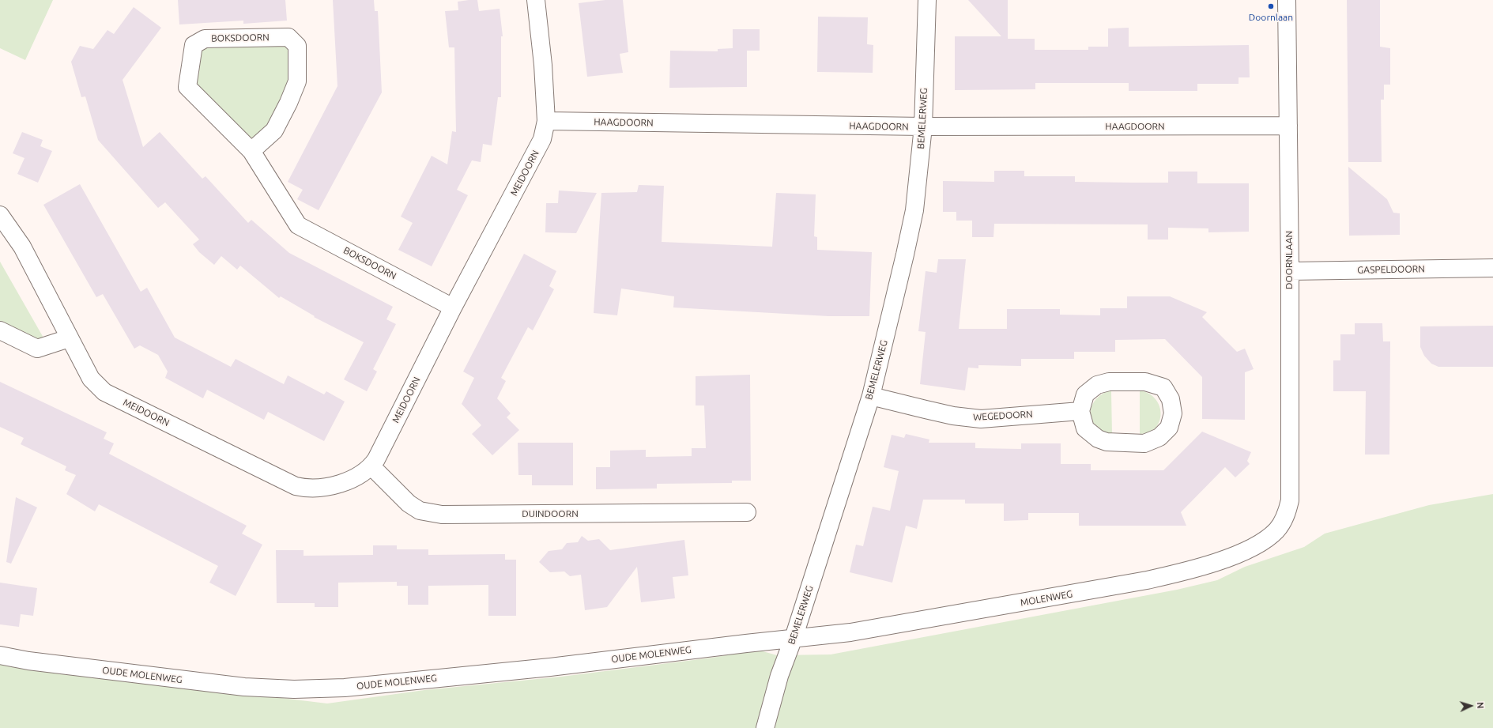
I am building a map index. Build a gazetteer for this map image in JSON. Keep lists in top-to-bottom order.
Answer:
{
  "streets": {
    "street": [
      "BOKSDOORN",
      "BEMELERWEG",
      "HAAGDOORN",
      "MEIDOORN",
      "DOORNLAAN",
      "GASPELDOORN",
      "WEGEDOORN",
      "DUINDOORN",
      "MOLENWEG",
      "OUDE MOLENWEG"
    ]
  },
  "crossings": [
    ["BOKSDOORN", "MEIDOORN"],
    ["BEMELERWEG", "HAAGDOORN"],
    ["BEMELERWEG", "WEGEDOORN"],
    ["BEMELERWEG", "MOLENWEG"],
    ["BEMELERWEG", "OUDE MOLENWEG"],
    ["HAAGDOORN", "MEIDOORN"],
    ["HAAGDOORN", "DOORNLAAN"],
    ["MEIDOORN", "DUINDOORN"],
    ["DOORNLAAN", "GASPELDOORN"],
    ["DOORNLAAN", "MOLENWEG"],
    ["MOLENWEG", "OUDE MOLENWEG"]
  ],
  "places": ["Doornlaan"],
  "north": "right"
}
